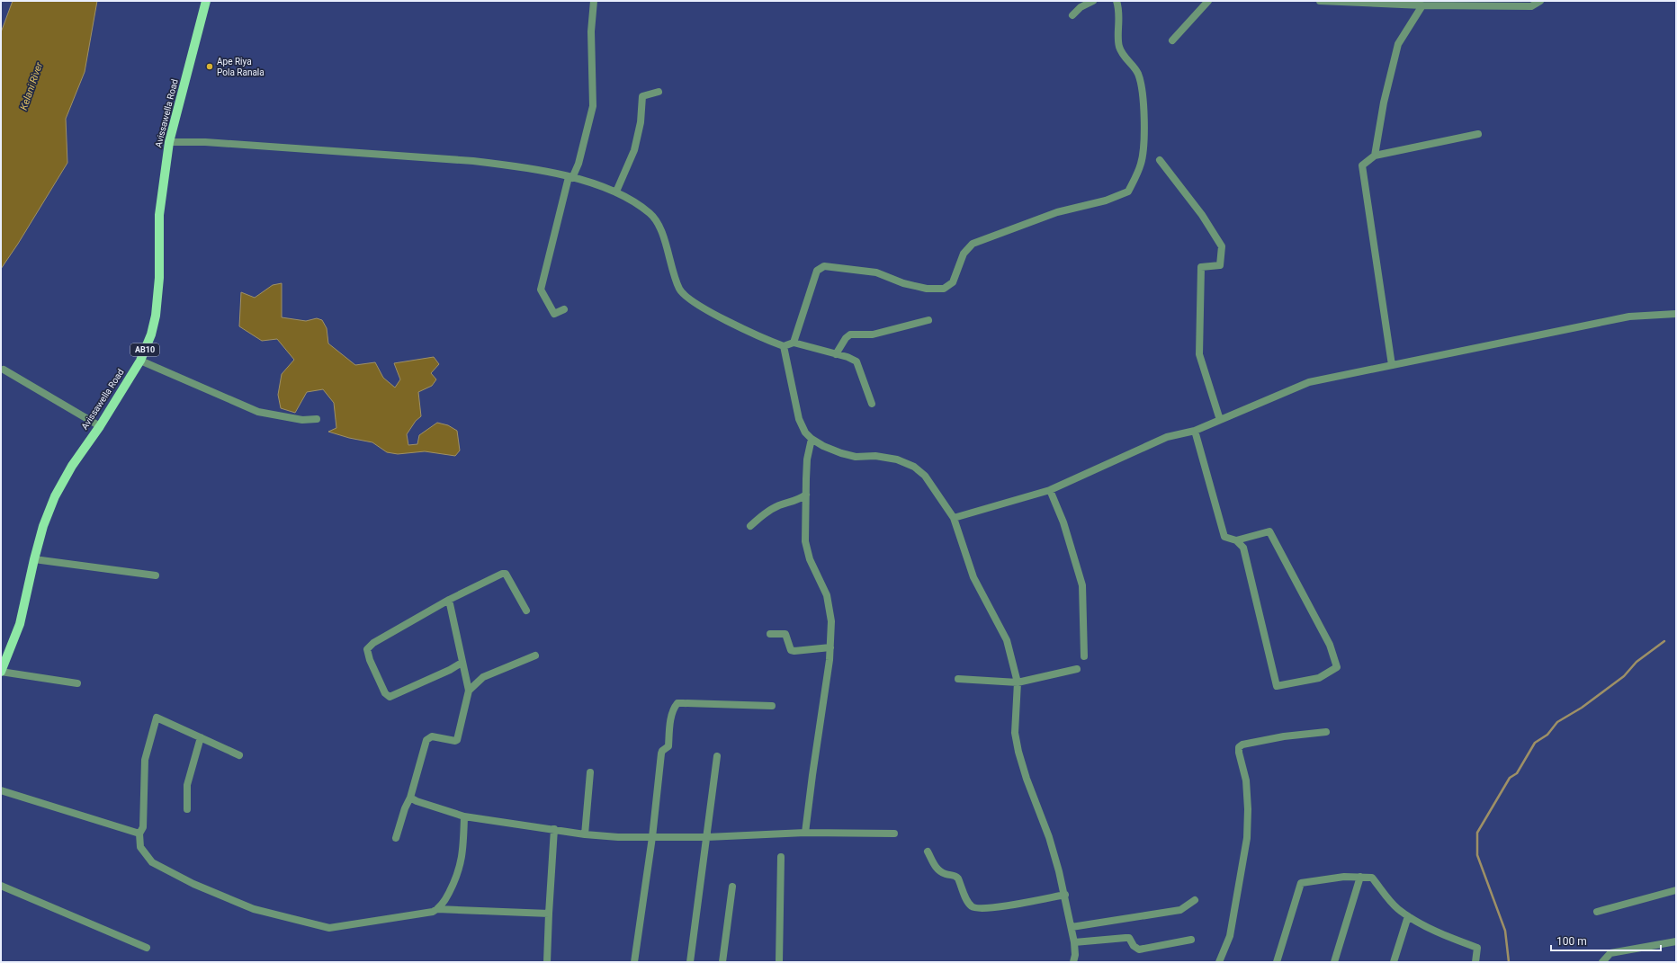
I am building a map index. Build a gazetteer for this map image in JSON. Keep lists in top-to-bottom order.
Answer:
{
  "streets": {
    "main road": ["Avissawella Road", "AB10"]
  },
  "water": ["Kelani River"],
  "places": ["Ape Riya Pola Ranala"],
  "scale_bar": "100 m"
}
